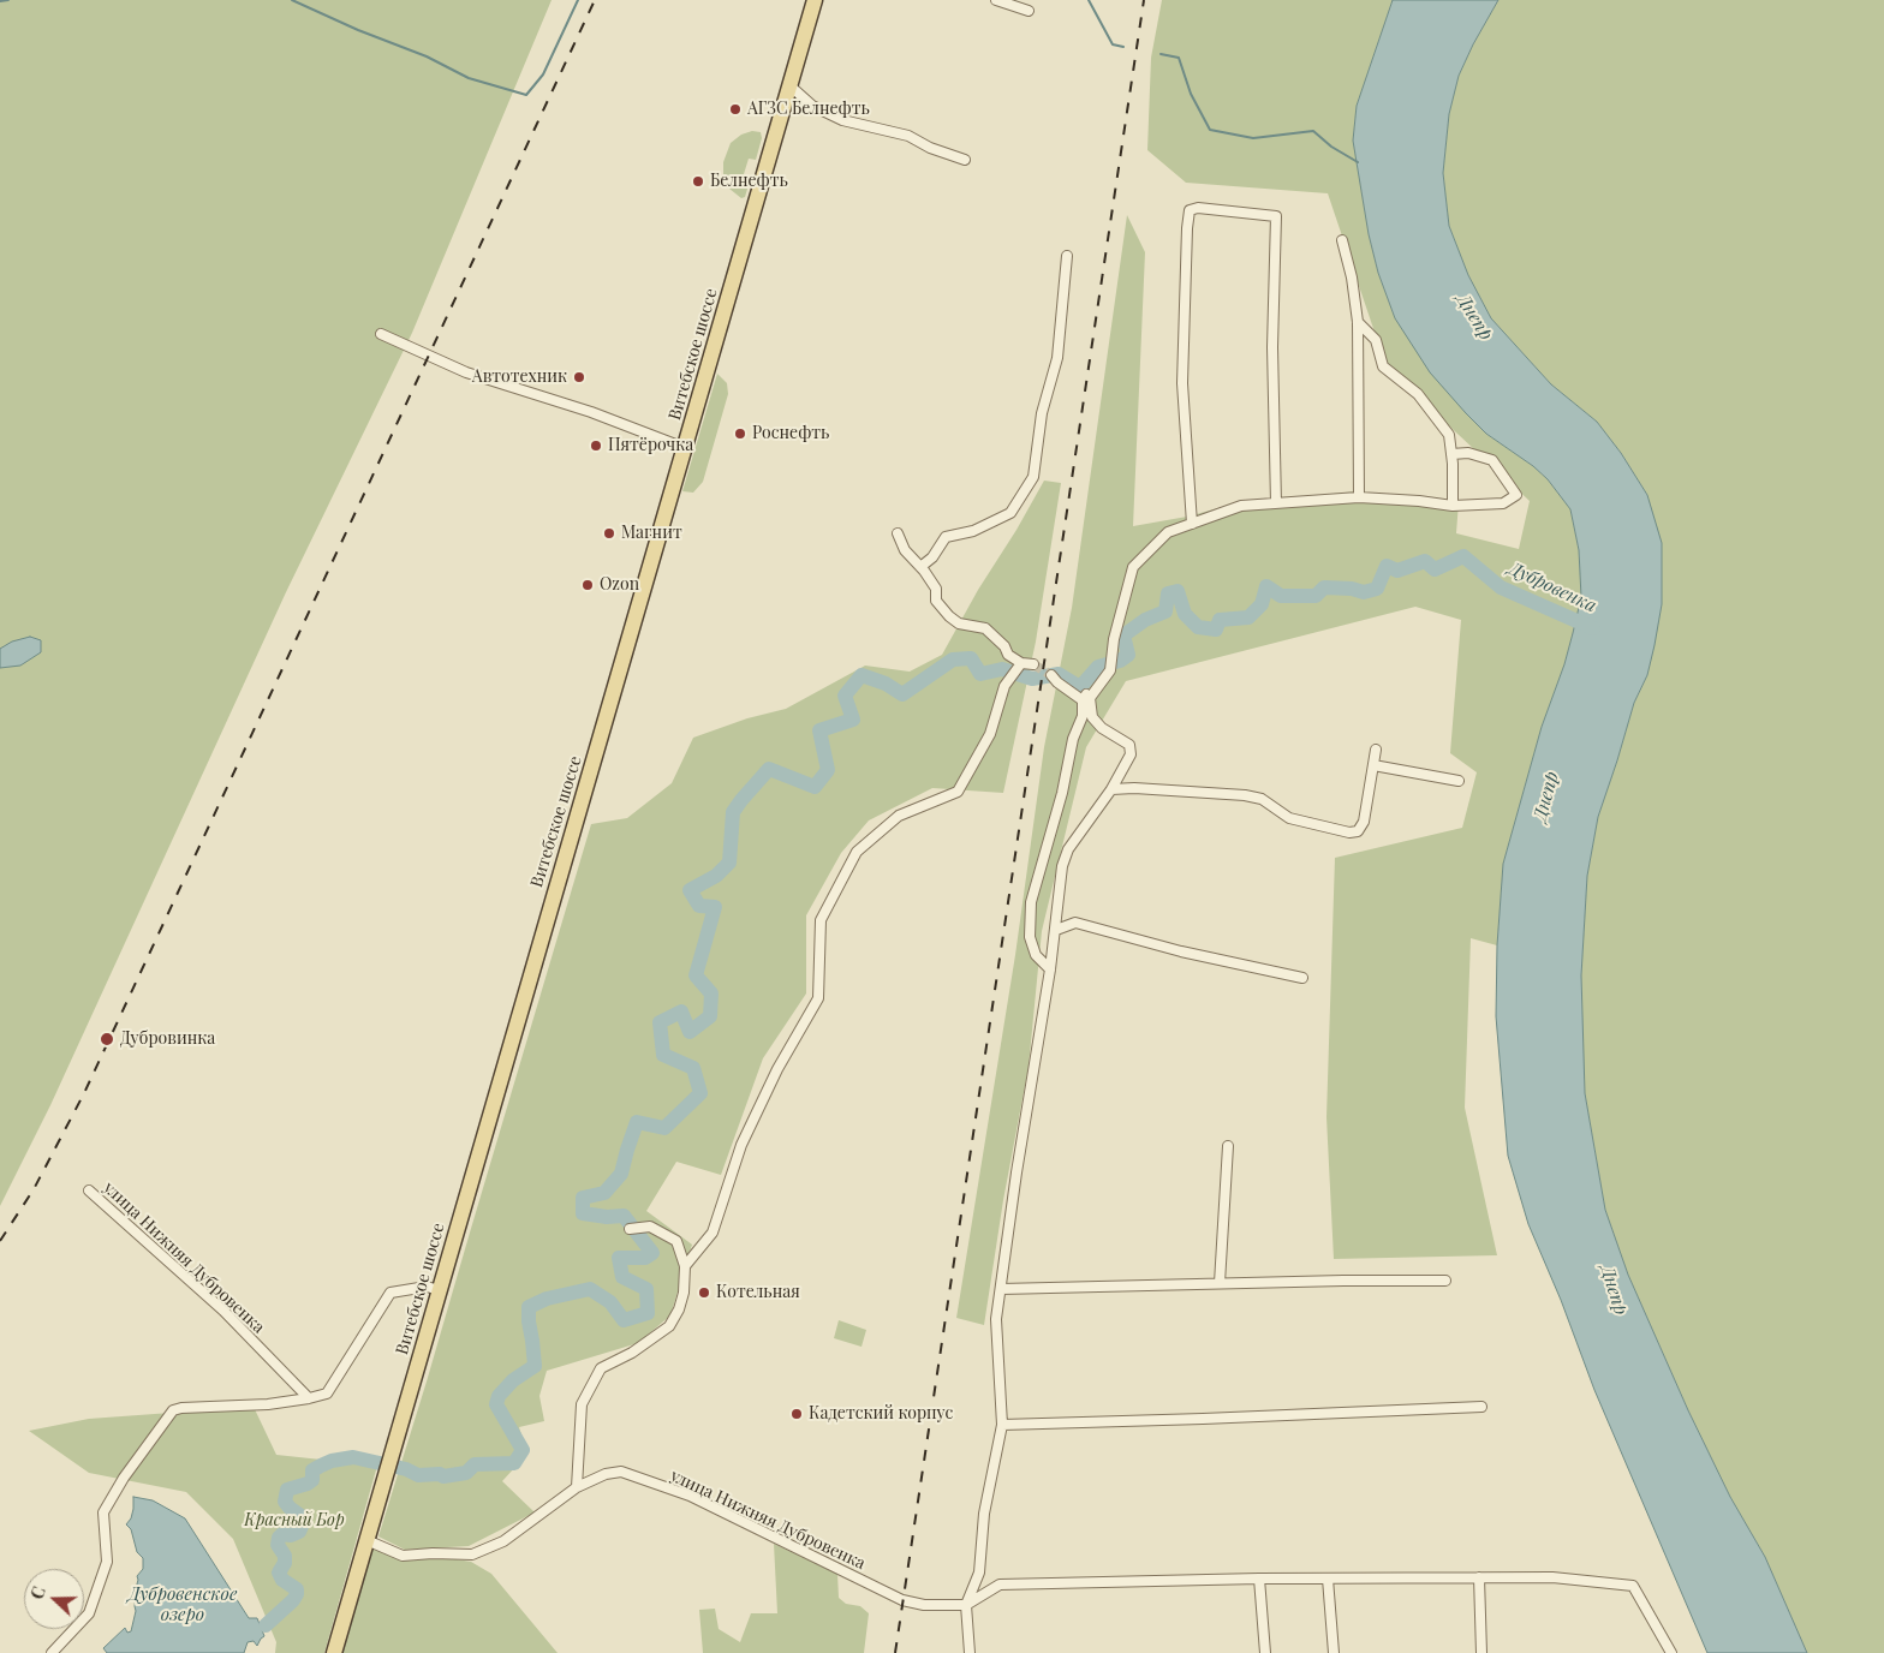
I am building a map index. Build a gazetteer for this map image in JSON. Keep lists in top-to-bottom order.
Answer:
{
  "streets": {
    "main road": ["Витебское шоссе"],
    "street": ["улица Нижняя Дубровенка"]
  },
  "crossings": [
    ["Витебское шоссе", "улица Нижняя Дубровенка"]
  ],
  "water": ["Днепр", "Дубровенка", "Дубровенское озеро"],
  "parks": ["Красный Бор"],
  "places": [
    "АГЗС Белнефть",
    "Белнефть",
    "Автотехник",
    "Роснефть",
    "Пятёрочка",
    "Магнит",
    "Ozon",
    "Дубровинка",
    "Котельная",
    "Кадетский корпус"
  ],
  "north": "left"
}
